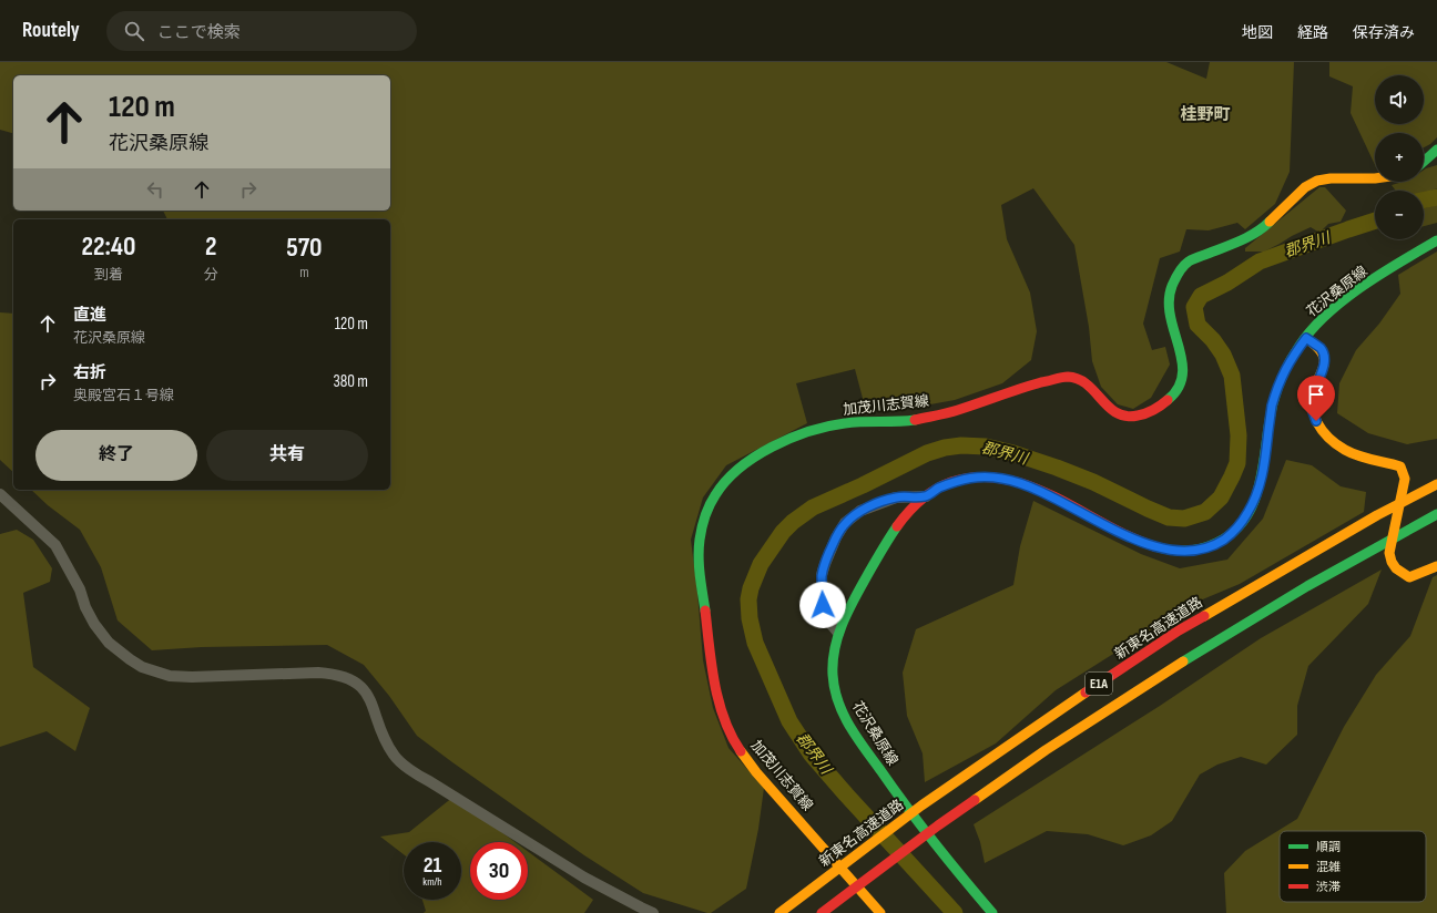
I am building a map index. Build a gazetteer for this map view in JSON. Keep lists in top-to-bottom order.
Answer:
{
  "streets": {
    "main road": [
      "花沢桑原線",
      "加茂川志賀線",
      "新東名高速道路",
      "E1A"
    ]
  },
  "districts": ["桂野町"],
  "water": ["郡界川"],
  "legend": ["順調", "混雑", "渋滞"],
  "page": {
    "header": "Routely",
    "search": "ここで検索",
    "nav": ["地図", "経路", "保存済み"],
    "map_buttons": ["+", "−"],
    "turn": ["120 m", "花沢桑原線"],
    "eta": [
      "22:40",
      "到着",
      "2",
      "分",
      "570",
      "m"
    ],
    "list": [
      {
        "name": "直進",
        "note": "花沢桑原線",
        "value": "120 m"
      },
      {
        "name": "右折",
        "note": "奥殿宮石１号線",
        "value": "380 m"
      }
    ],
    "buttons": ["終了", "共有"],
    "speed": "21 km/h",
    "limit": "30"
  }
}
